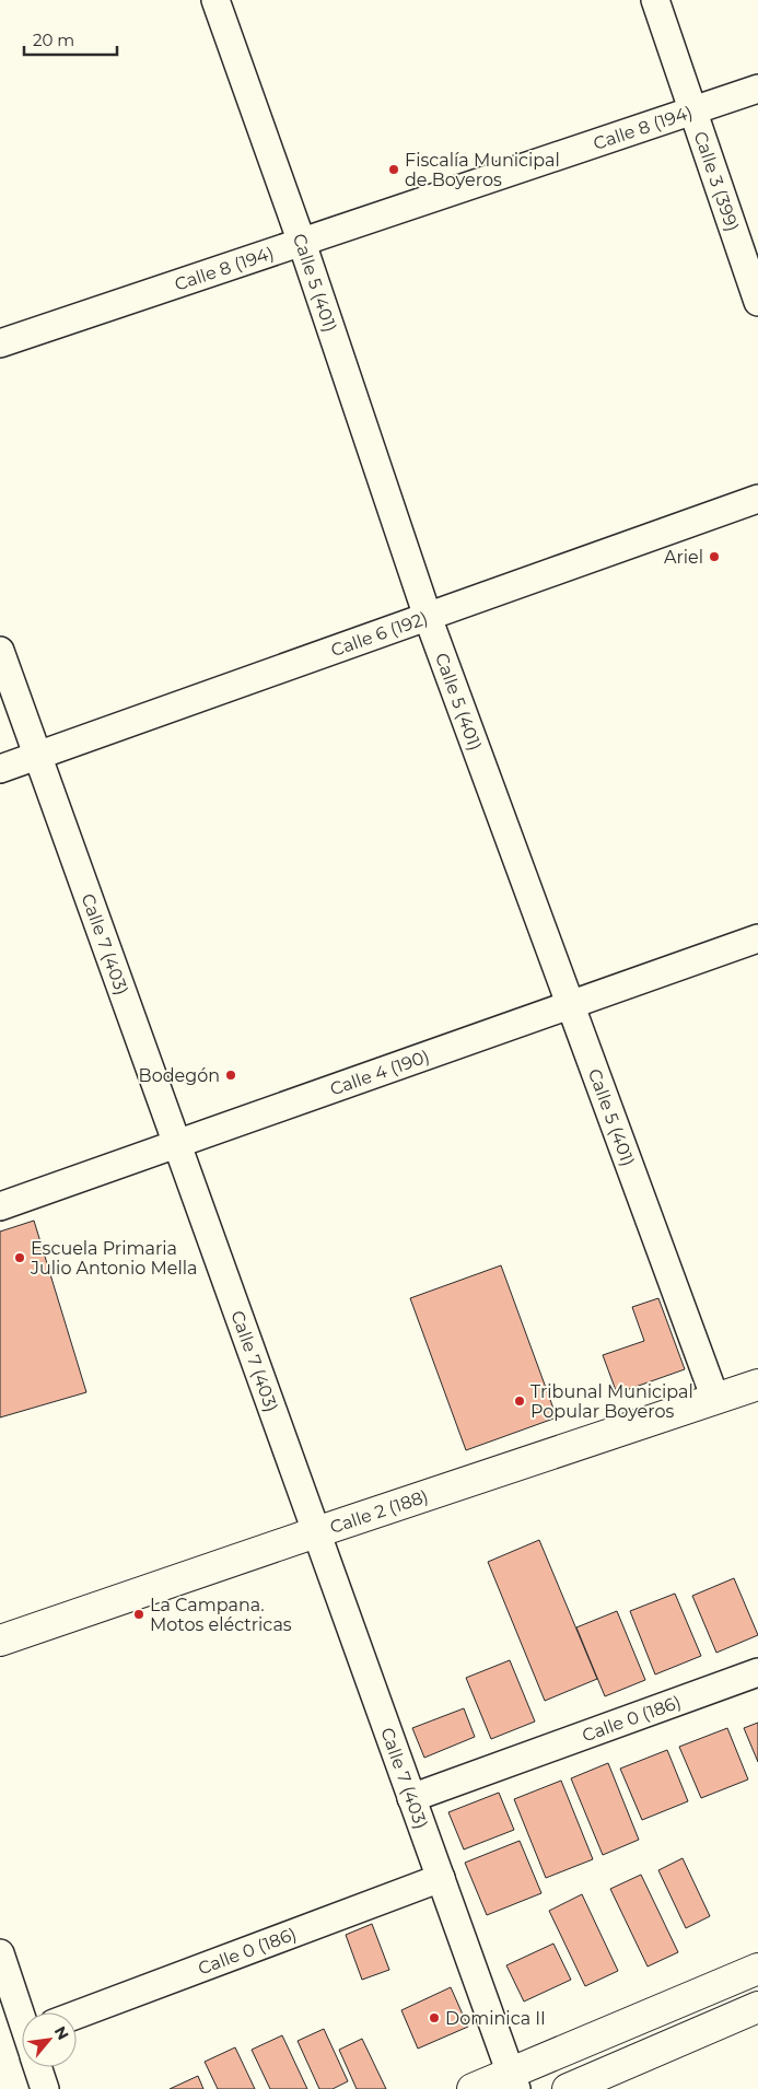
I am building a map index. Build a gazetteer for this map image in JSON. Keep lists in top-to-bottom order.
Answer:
{
  "streets": {
    "main road": ["Calle 2 (188)"],
    "street": [
      "Calle 8 (194)",
      "Calle 3 (399)",
      "Calle 5 (401)",
      "Calle 6 (192)",
      "Calle 7 (403)",
      "Calle 4 (190)",
      "Calle 0 (186)"
    ]
  },
  "crossings": [
    ["Calle 8 (194)", "Calle 3 (399)"],
    ["Calle 8 (194)", "Calle 5 (401)"],
    ["Calle 5 (401)", "Calle 6 (192)"],
    ["Calle 5 (401)", "Calle 4 (190)"],
    ["Calle 5 (401)", "Calle 2 (188)"],
    ["Calle 6 (192)", "Calle 7 (403)"],
    ["Calle 7 (403)", "Calle 4 (190)"],
    ["Calle 7 (403)", "Calle 2 (188)"],
    ["Calle 7 (403)", "Calle 0 (186)"]
  ],
  "places": [
    "Fiscalía Municipal de Boyeros",
    "Ariel",
    "Bodegón",
    "Escuela Primaria Julio Antonio Mella",
    "Tribunal Municipal Popular Boyeros",
    "La Campana. Motos eléctricas",
    "Dominica II"
  ],
  "scale_bar": "20 m",
  "north": "top right"
}
